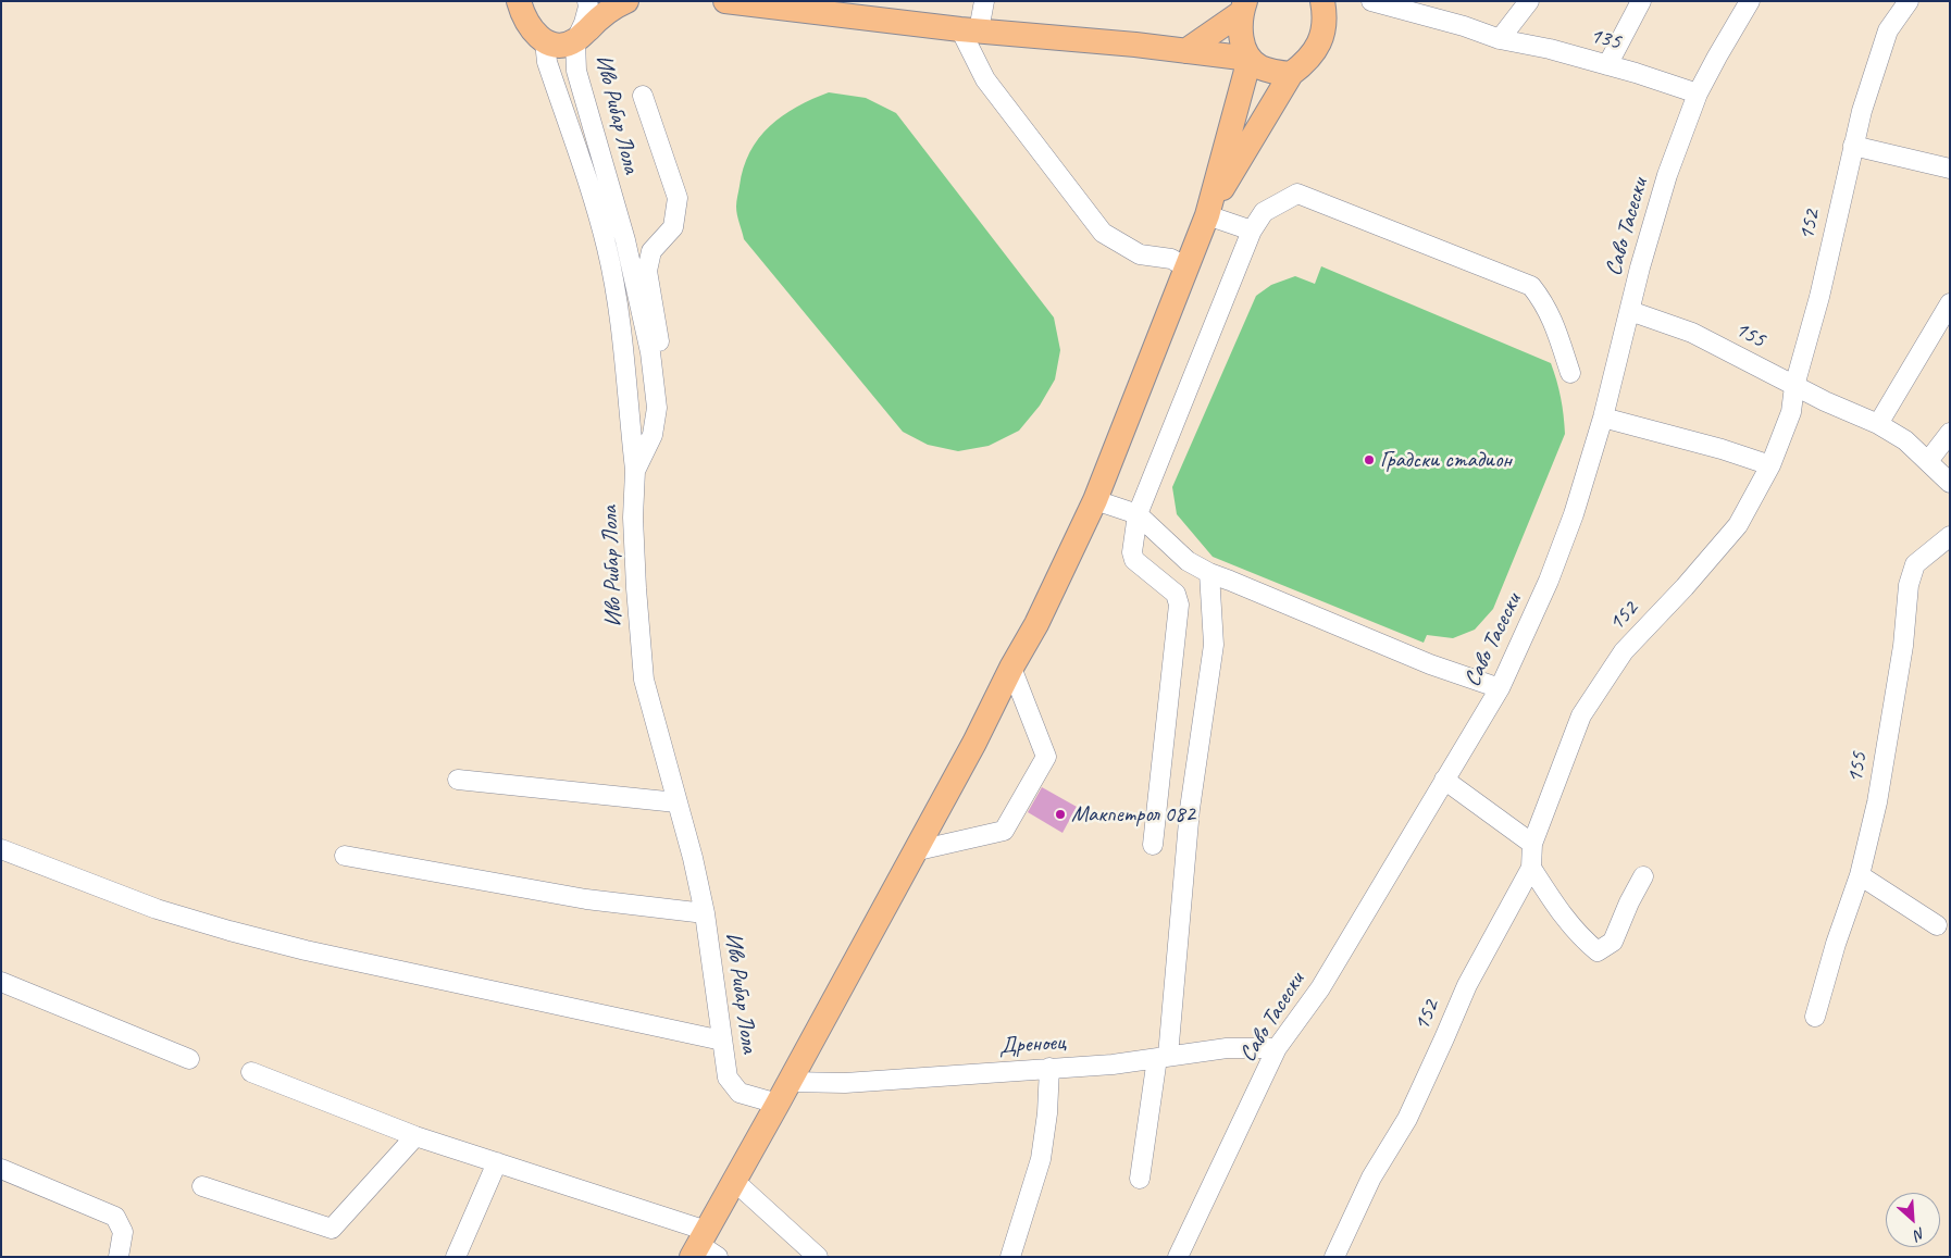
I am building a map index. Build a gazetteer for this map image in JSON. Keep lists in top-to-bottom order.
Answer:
{
  "streets": {
    "street": [
      "135",
      "Иво Рибар Лола",
      "152",
      "Саво Тасески",
      "155",
      "Дреноец"
    ]
  },
  "crossings": [
    ["135", "Саво Тасески"],
    ["152", "155"],
    ["Саво Тасески", "155"],
    ["Саво Тасески", "Дреноец"]
  ],
  "places": ["Градски стадион", "Макпетрол 082"],
  "north": "bottom right"
}
